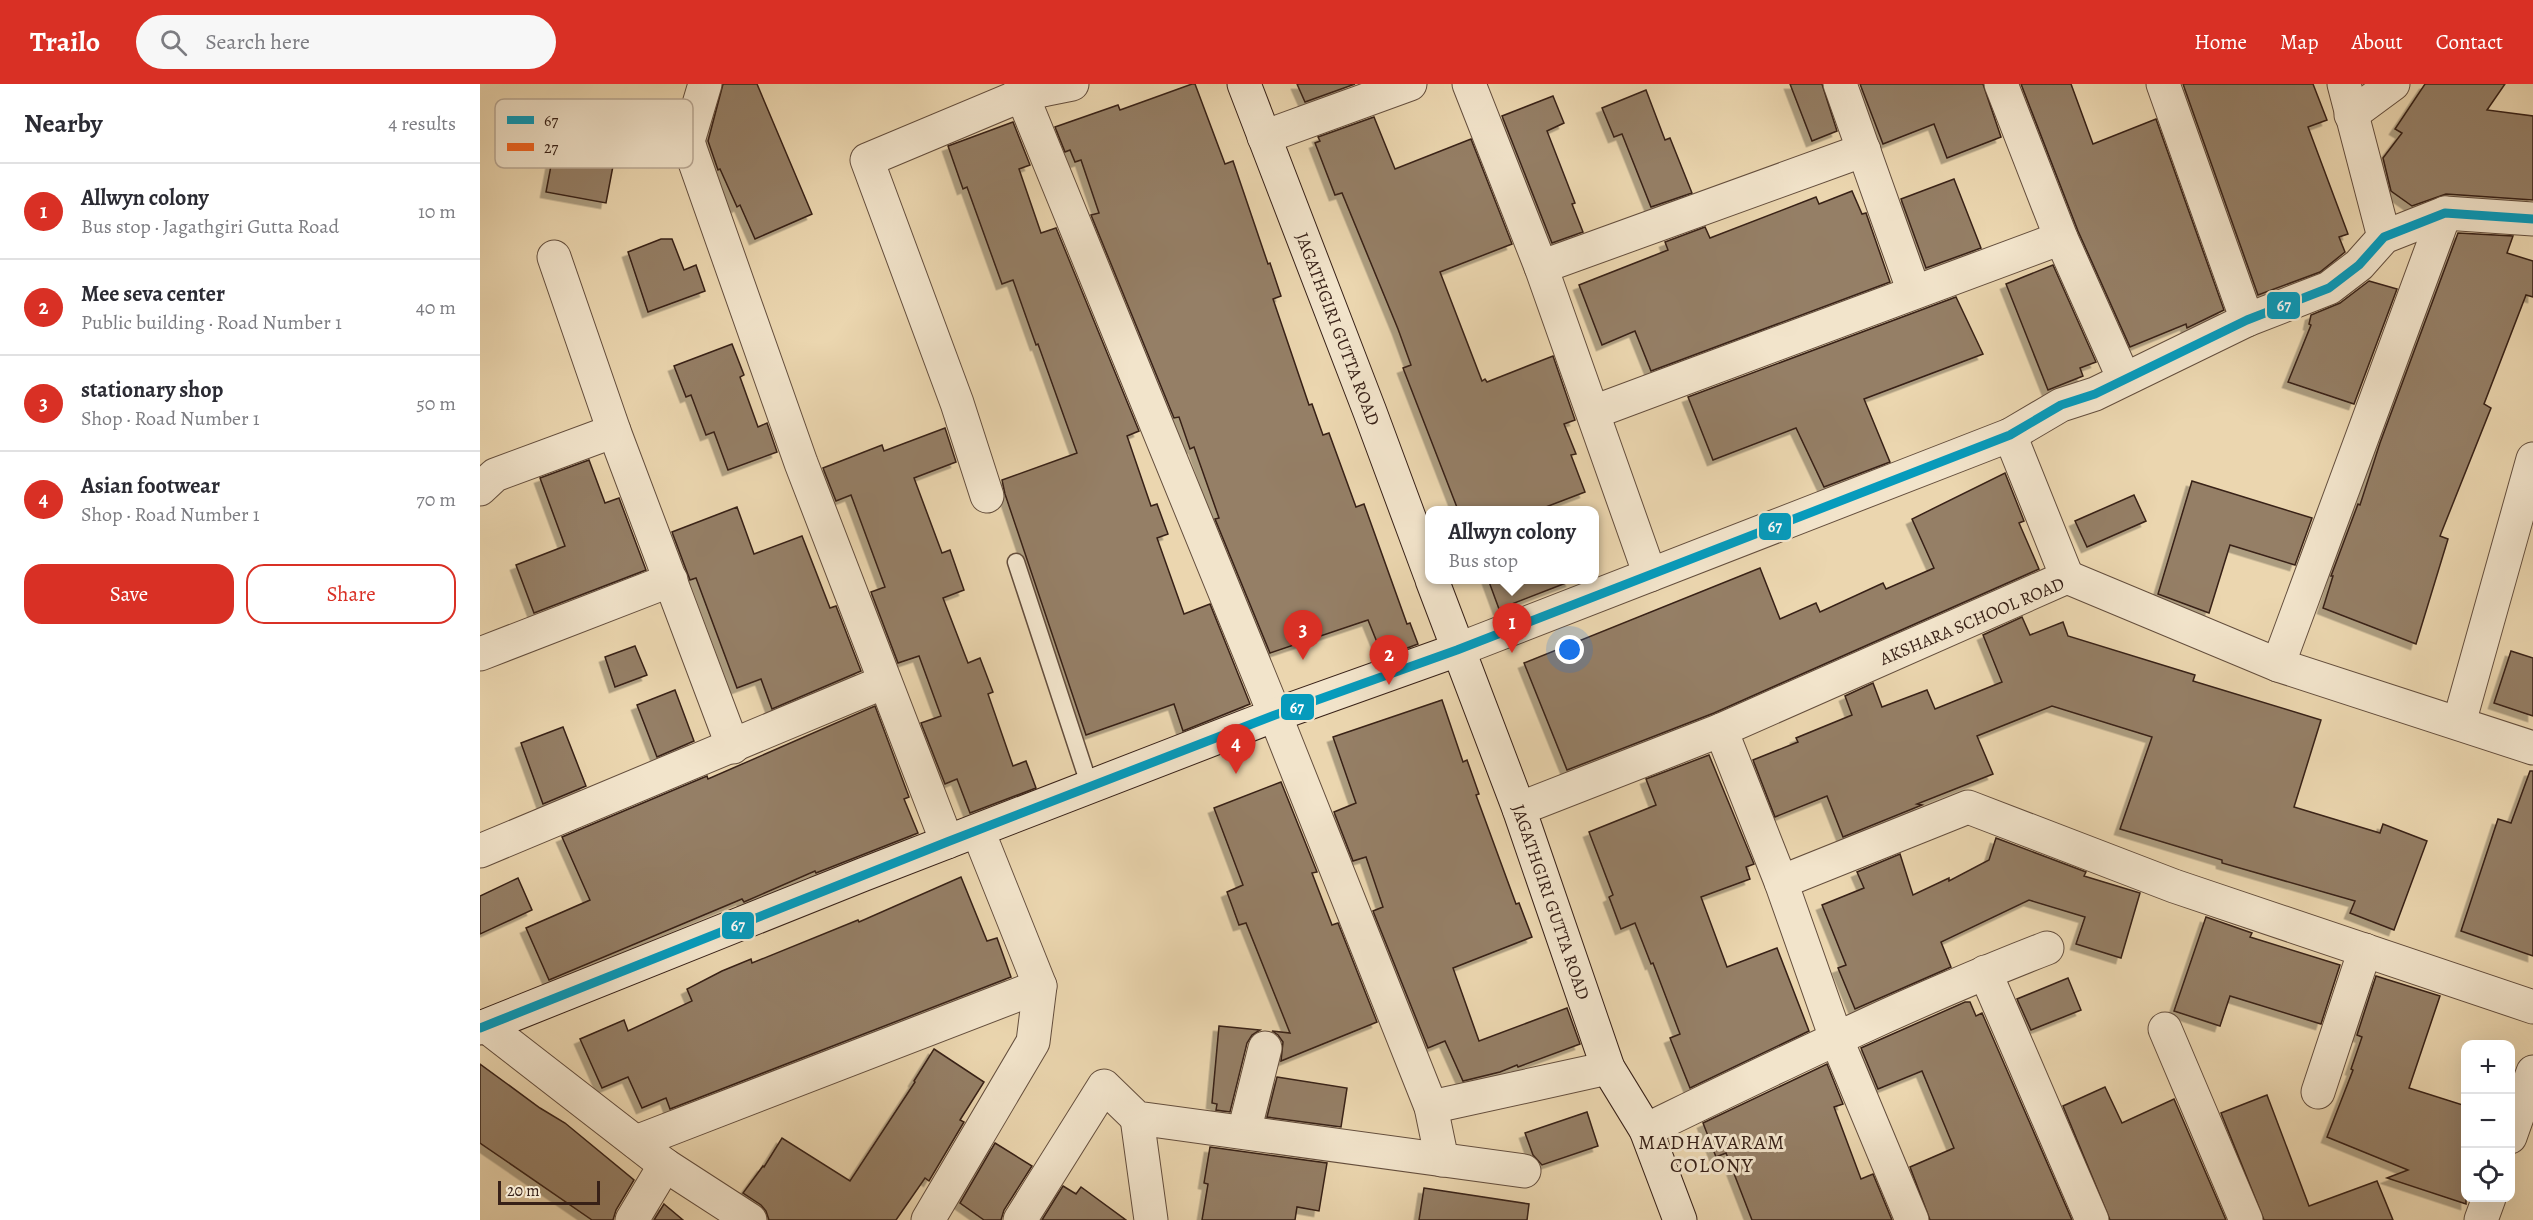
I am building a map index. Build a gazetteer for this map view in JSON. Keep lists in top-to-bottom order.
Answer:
{
  "streets": {
    "street": ["JAGATHGIRI GUTTA ROAD", "AKSHARA SCHOOL ROAD"]
  },
  "crossings": [
    ["JAGATHGIRI GUTTA ROAD", "AKSHARA SCHOOL ROAD"]
  ],
  "districts": ["MADHAVARAM COLONY"],
  "lines": ["transit line 67"],
  "legend": ["67", "27"],
  "scale_bar": "20 m",
  "page": {
    "header": "Trailo",
    "search": "Search here",
    "nav": [
      "Home",
      "Map",
      "About",
      "Contact"
    ],
    "heading": ["Nearby", "4 results"],
    "list": [
      {
        "mark": "1",
        "name": "Allwyn colony",
        "note": "Bus stop · Jagathgiri Gutta Road",
        "value": "10 m"
      },
      {
        "mark": "2",
        "name": "Mee seva center",
        "note": "Public building · Road Number 1",
        "value": "40 m"
      },
      {
        "mark": "3",
        "name": "stationary shop",
        "note": "Shop · Road Number 1",
        "value": "50 m"
      },
      {
        "mark": "4",
        "name": "Asian footwear",
        "note": "Shop · Road Number 1",
        "value": "70 m"
      }
    ],
    "popup": ["Allwyn colony", "Bus stop"],
    "buttons": ["Save", "Share"],
    "pins": [
      "1",
      "3",
      "2",
      "4"
    ],
    "map_buttons": ["+", "−"],
    "scale": "20 m"
  }
}
